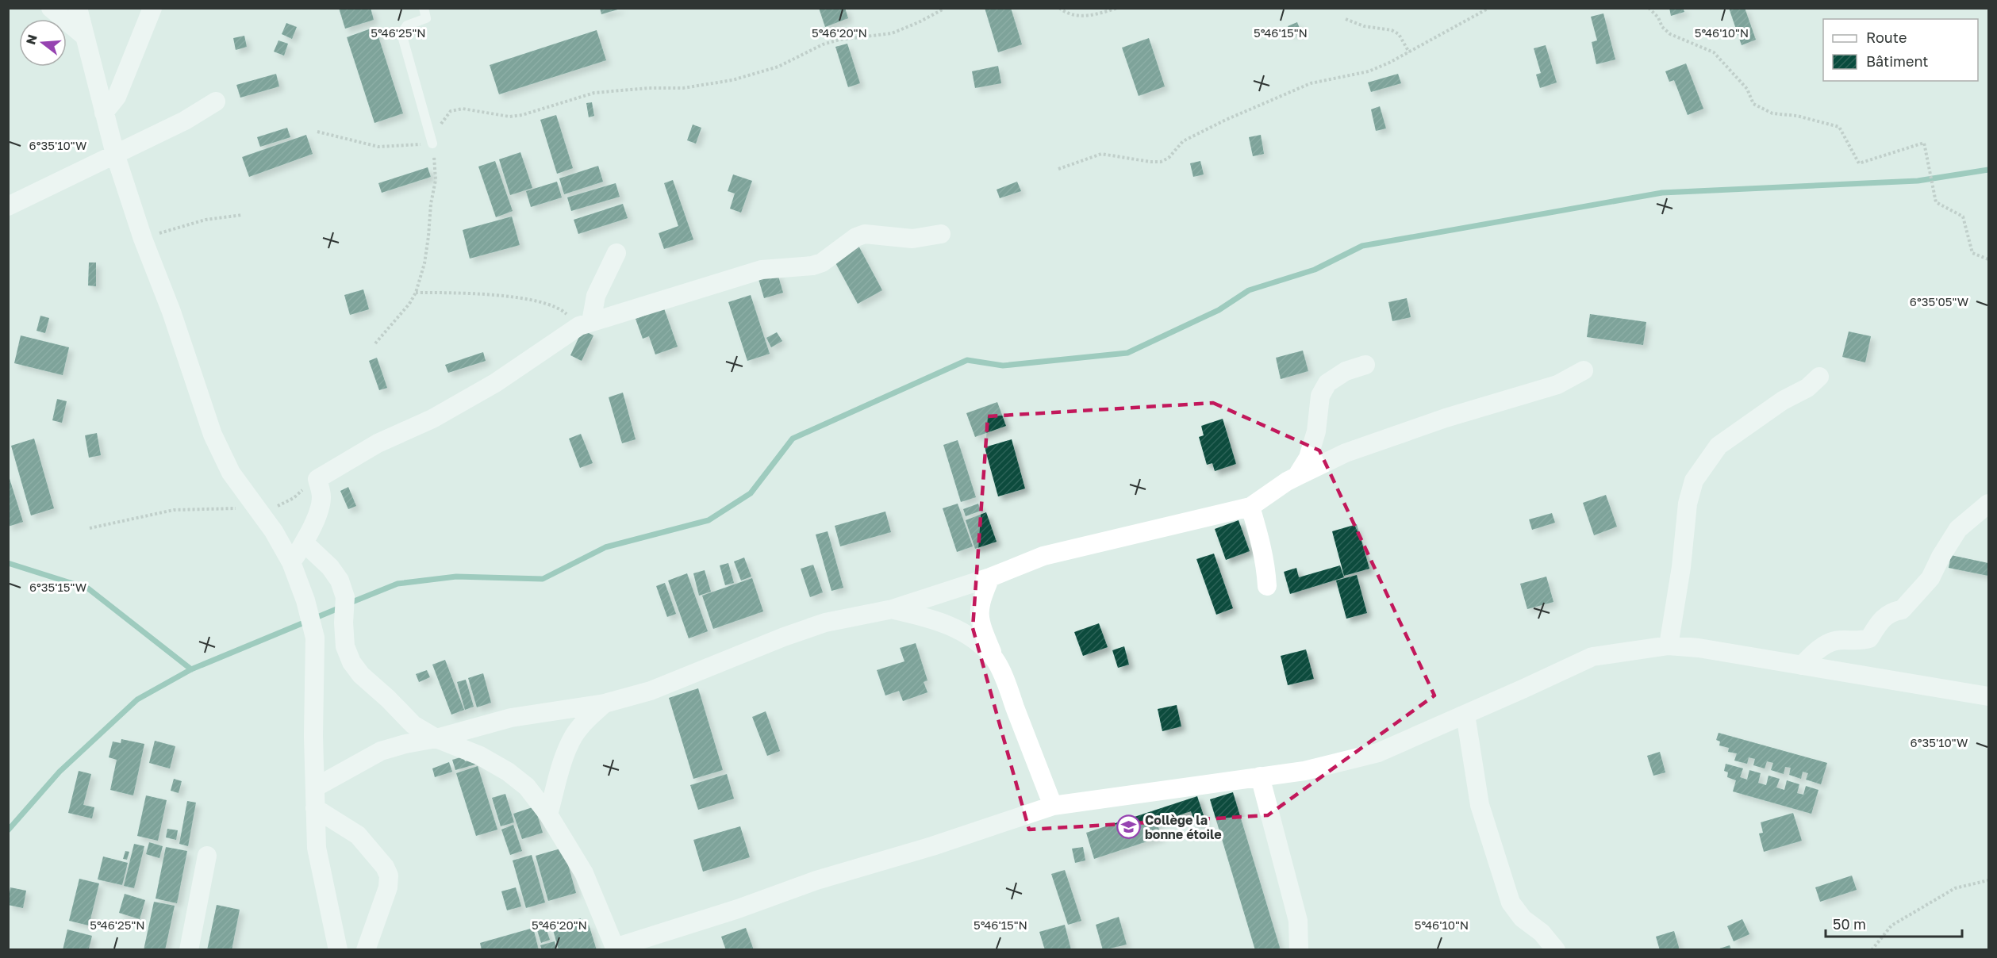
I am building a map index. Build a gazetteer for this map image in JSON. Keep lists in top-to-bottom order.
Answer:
{
  "places": {
    "school or university": ["Collège la bonne étoile"]
  },
  "legend": ["Route", "Bâtiment"],
  "scale_bar": "50 m",
  "north": "left",
  "coordinates": [
    "5°46'25\"N",
    "5°46'20\"N",
    "5°46'15\"N",
    "5°46'10\"N",
    "6°35'10\"W",
    "6°35'05\"W",
    "6°35'15\"W"
  ]
}
